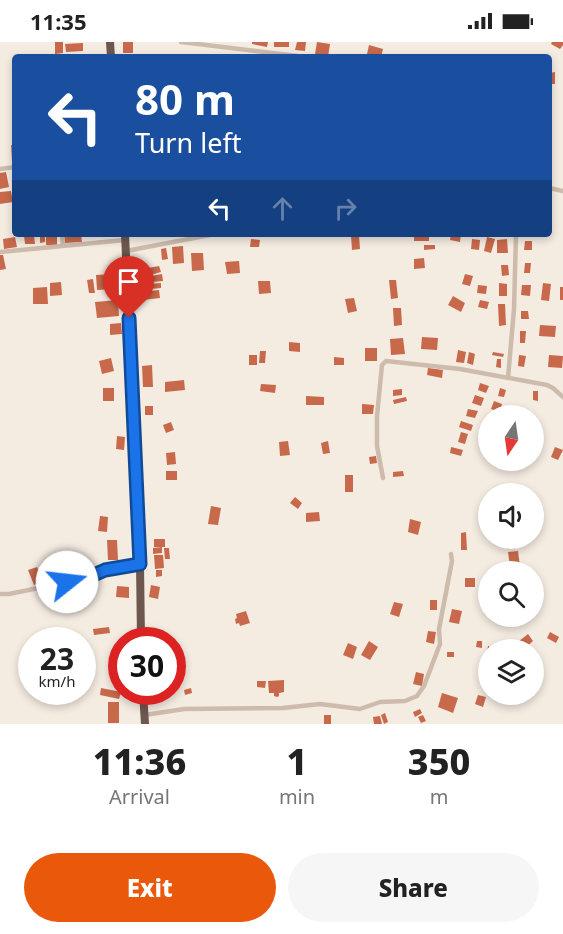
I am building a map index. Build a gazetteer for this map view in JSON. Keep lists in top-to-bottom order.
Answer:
{
  "north": "bottom",
  "page": {
    "status": "11:35",
    "turn": ["80 m", "Turn left"],
    "speed": "23 km/h",
    "limit": "30",
    "eta": [
      "11:36",
      "Arrival",
      "1",
      "min",
      "350",
      "m"
    ],
    "buttons": ["Exit", "Share"]
  }
}
